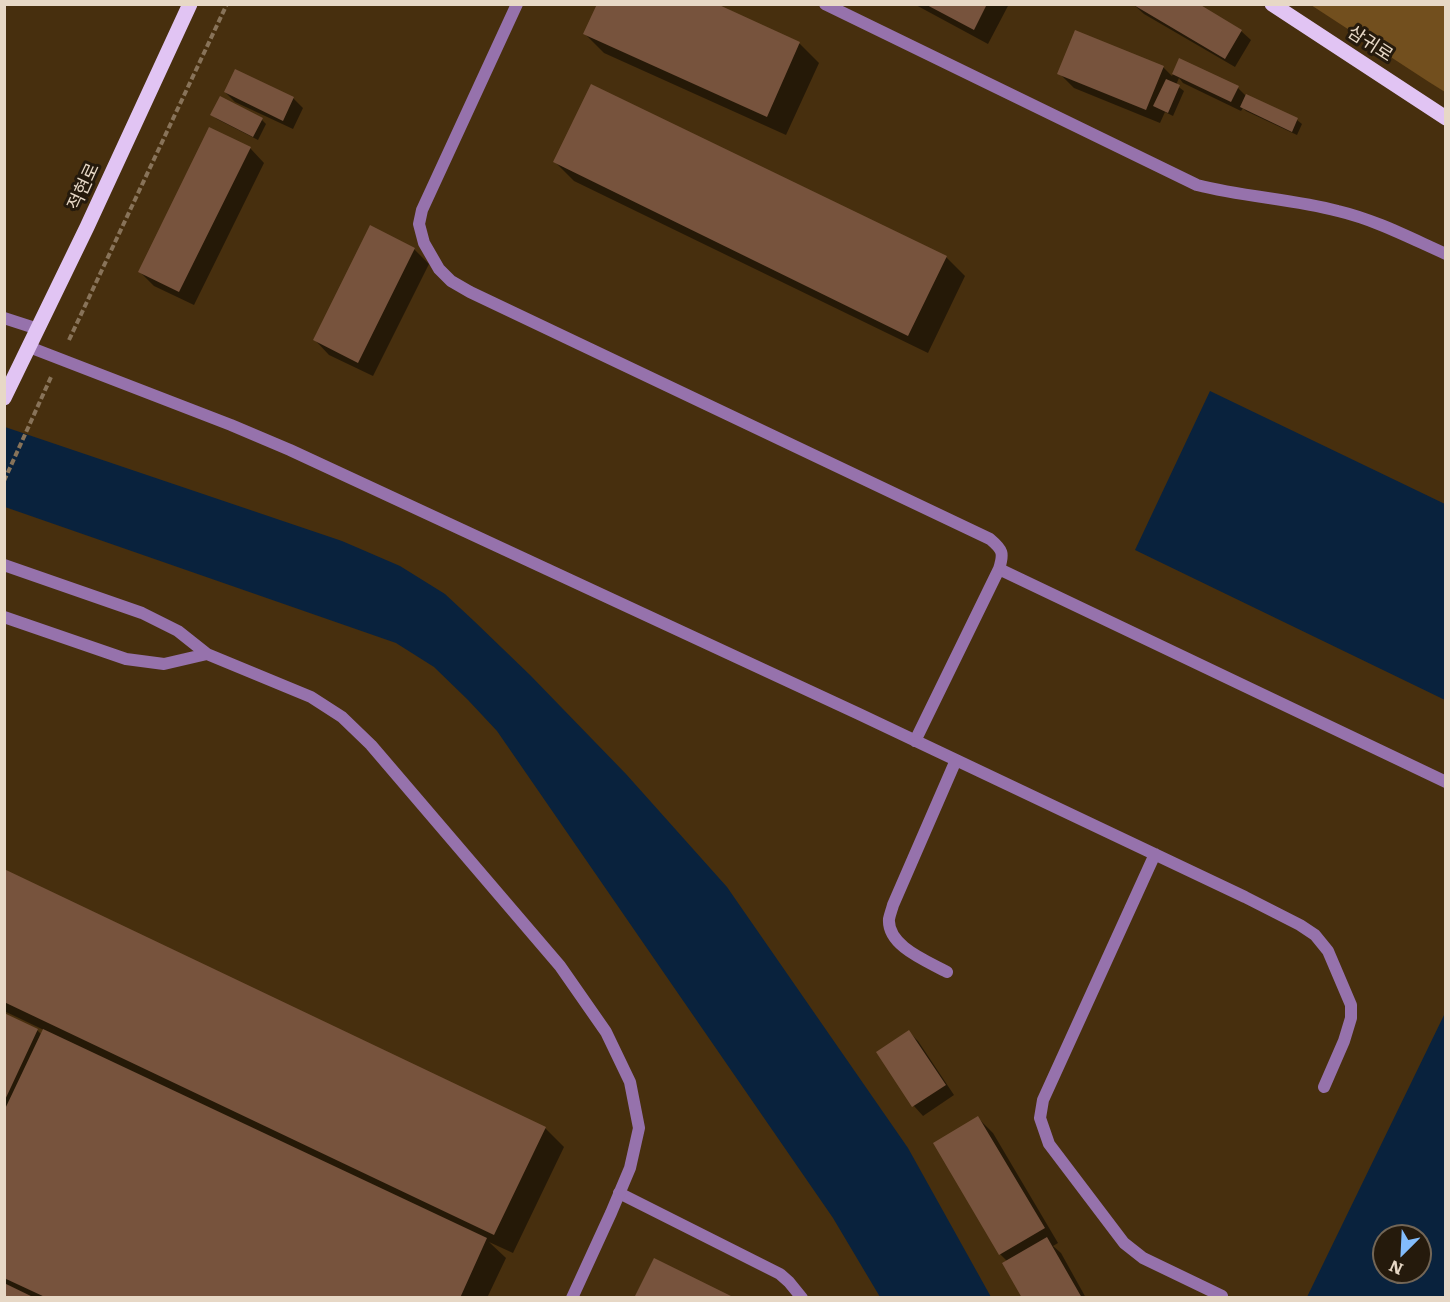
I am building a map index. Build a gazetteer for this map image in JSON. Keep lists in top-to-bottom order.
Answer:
{
  "streets": {
    "main road": ["삼귀로", "적현로"]
  },
  "north": "bottom left"
}
